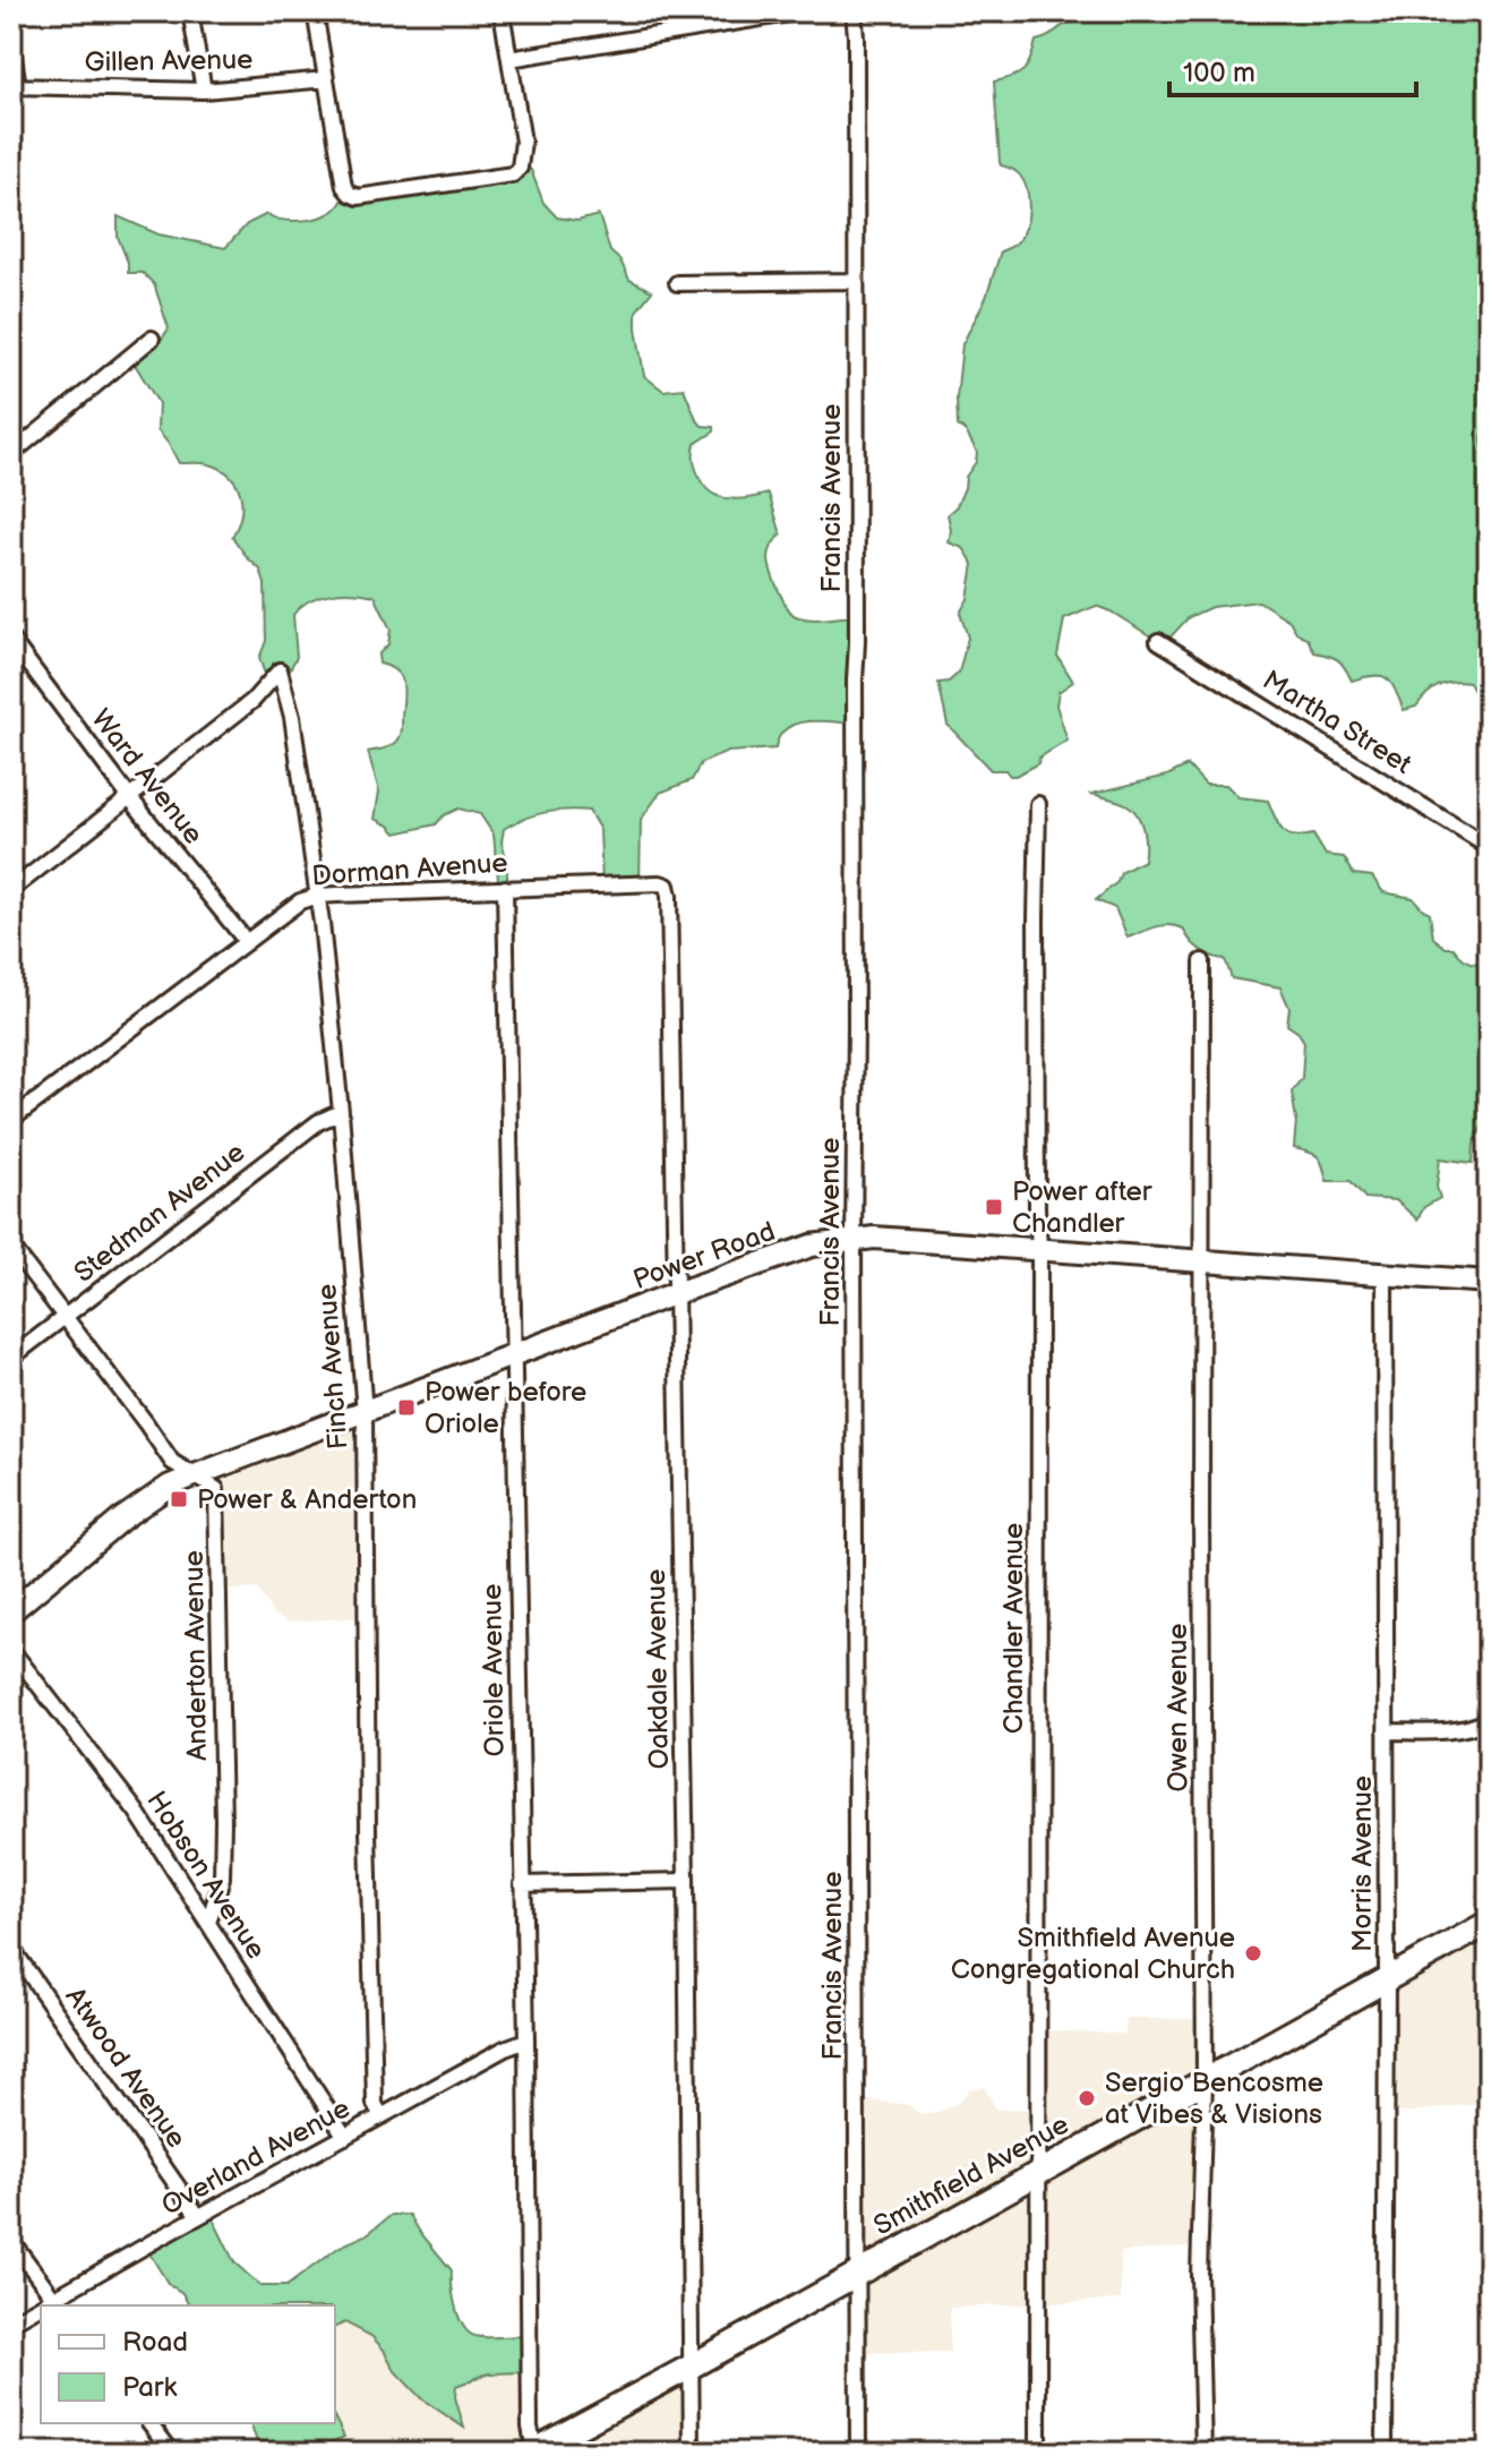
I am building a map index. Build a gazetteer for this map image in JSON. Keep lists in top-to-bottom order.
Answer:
{
  "streets": {
    "main road": ["Power Road", "Smithfield Avenue"],
    "street": [
      "Gillen Avenue",
      "Francis Avenue",
      "Martha Street",
      "Ward Avenue",
      "Dorman Avenue",
      "Stedman Avenue",
      "Finch Avenue",
      "Chandler Avenue",
      "Anderton Avenue",
      "Oakdale Avenue",
      "Oriole Avenue",
      "Owen Avenue",
      "Morris Avenue",
      "Hobson Avenue",
      "Atwood Avenue",
      "Overland Avenue"
    ]
  },
  "crossings": [
    ["Francis Avenue", "Power Road"],
    ["Francis Avenue", "Smithfield Avenue"],
    ["Ward Avenue", "Dorman Avenue"],
    ["Ward Avenue", "Finch Avenue"],
    ["Dorman Avenue", "Finch Avenue"],
    ["Dorman Avenue", "Oakdale Avenue"],
    ["Dorman Avenue", "Oriole Avenue"],
    ["Stedman Avenue", "Finch Avenue"],
    ["Stedman Avenue", "Anderton Avenue"],
    ["Power Road", "Finch Avenue"],
    ["Power Road", "Chandler Avenue"],
    ["Power Road", "Anderton Avenue"],
    ["Power Road", "Oakdale Avenue"],
    ["Power Road", "Oriole Avenue"],
    ["Power Road", "Owen Avenue"],
    ["Power Road", "Morris Avenue"],
    ["Finch Avenue", "Overland Avenue"],
    ["Chandler Avenue", "Smithfield Avenue"],
    ["Anderton Avenue", "Hobson Avenue"],
    ["Oakdale Avenue", "Smithfield Avenue"],
    ["Oriole Avenue", "Overland Avenue"],
    ["Oriole Avenue", "Smithfield Avenue"],
    ["Owen Avenue", "Smithfield Avenue"],
    ["Morris Avenue", "Smithfield Avenue"],
    ["Hobson Avenue", "Overland Avenue"],
    ["Atwood Avenue", "Overland Avenue"]
  ],
  "places": {
    "transit": ["Power after Chandler", "Power before Oriole", "Power & Anderton"],
    "other": ["Smithfield Avenue Congregational Church", "Sergio Bencosme at Vibes & Visions"]
  },
  "legend": ["Road", "Park"],
  "scale_bar": "100 m"
}
